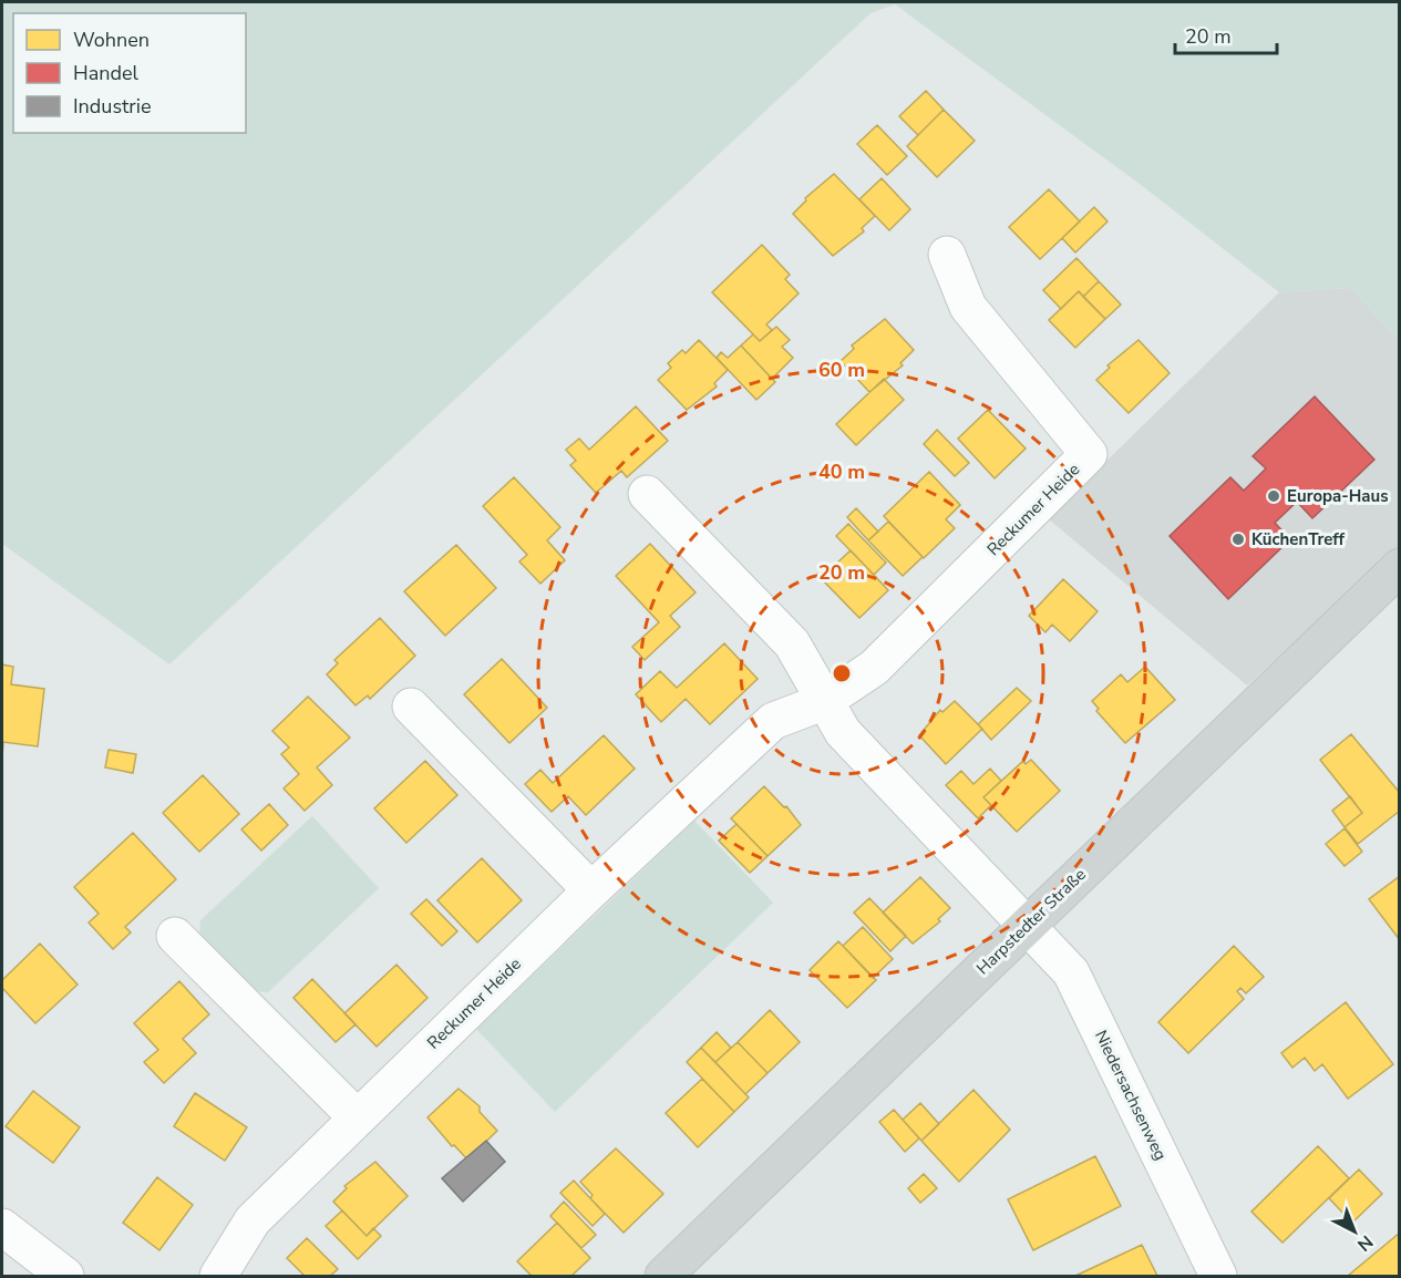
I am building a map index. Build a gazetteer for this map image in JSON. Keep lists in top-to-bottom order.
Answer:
{
  "streets": {
    "main road": ["Harpstedter Straße"],
    "street": ["Reckumer Heide", "Niedersachsenweg"]
  },
  "crossings": [
    ["Harpstedter Straße", "Niedersachsenweg"]
  ],
  "places": ["Europa-Haus", "KüchenTreff"],
  "legend": ["Wohnen", "Handel", "Industrie"],
  "scale_bar": "20 m",
  "north": "bottom right",
  "rings": ["60 m", "40 m", "20 m"]
}
